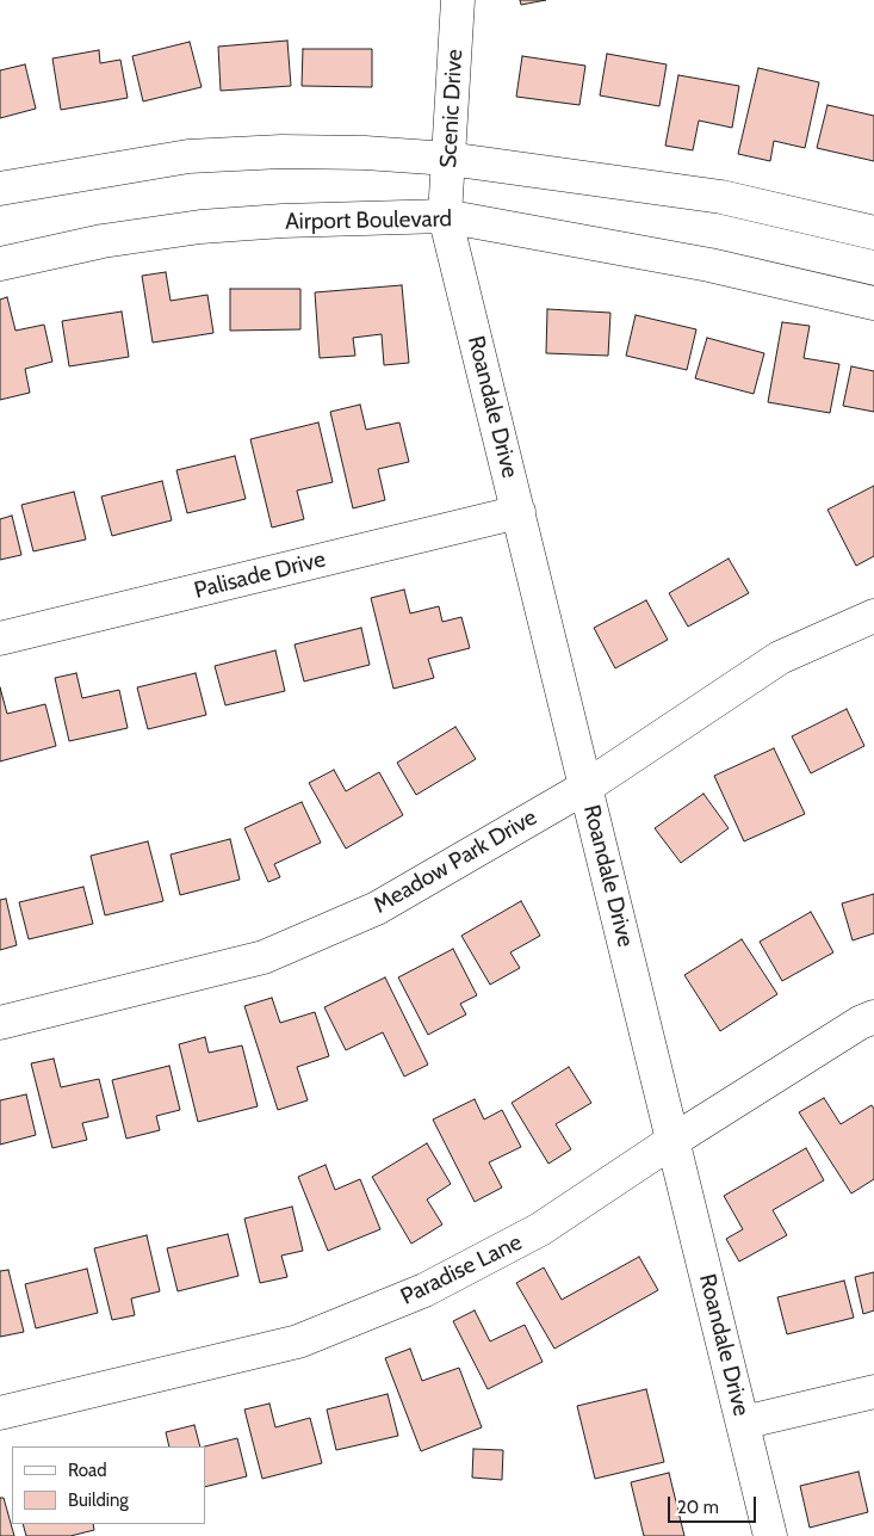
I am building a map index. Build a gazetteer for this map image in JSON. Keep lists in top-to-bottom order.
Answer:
{
  "streets": {
    "street": [
      "Scenic Drive",
      "Airport Boulevard",
      "Roandale Drive",
      "Palisade Drive",
      "Meadow Park Drive",
      "Paradise Lane"
    ]
  },
  "crossings": [
    ["Scenic Drive", "Airport Boulevard"],
    ["Scenic Drive", "Roandale Drive"],
    ["Airport Boulevard", "Roandale Drive"],
    ["Roandale Drive", "Palisade Drive"],
    ["Roandale Drive", "Meadow Park Drive"],
    ["Roandale Drive", "Paradise Lane"]
  ],
  "legend": ["Road", "Building"],
  "scale_bar": "20 m"
}
